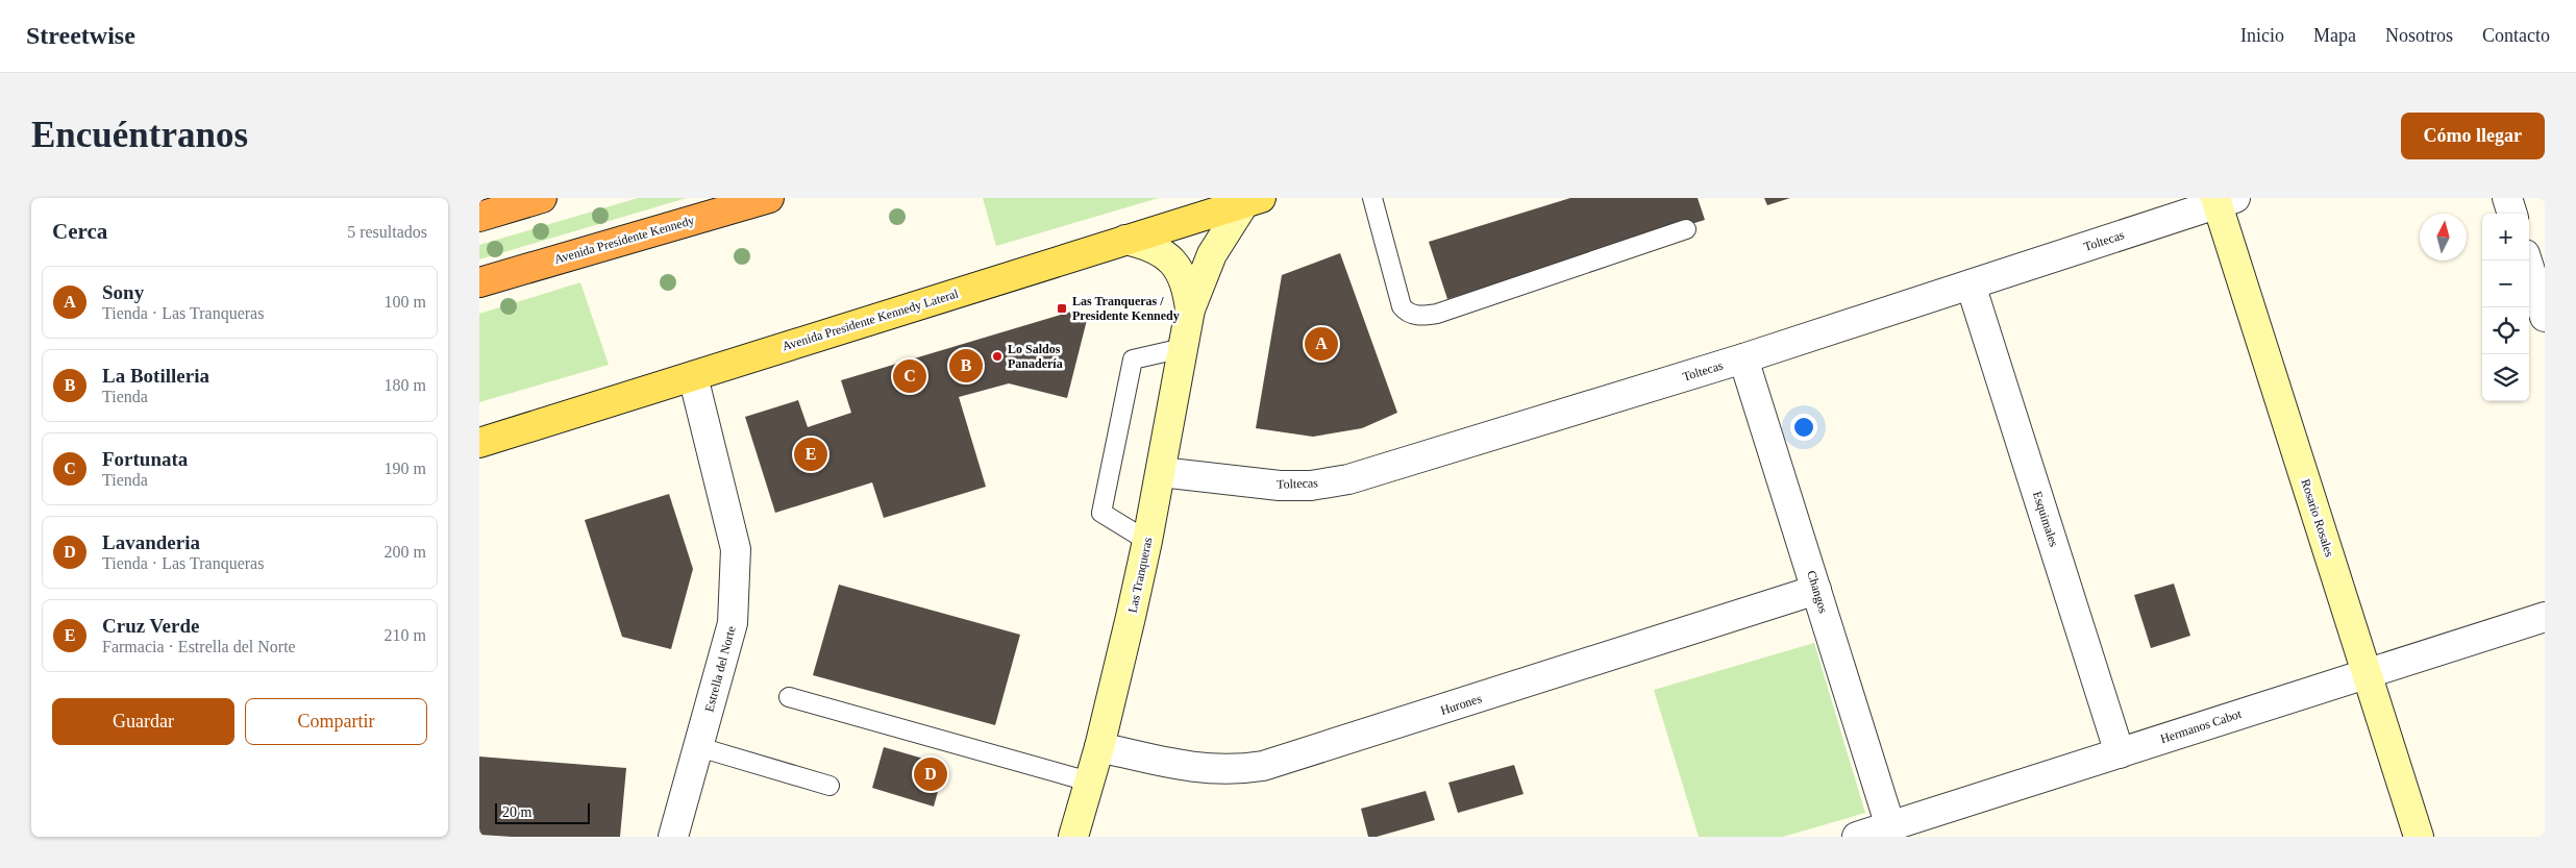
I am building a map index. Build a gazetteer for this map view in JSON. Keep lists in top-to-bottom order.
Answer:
{
  "streets": {
    "highway": ["Avenida Presidente Kennedy"],
    "main road": ["Avenida Presidente Kennedy Lateral", "Rosario Rosales", "Las Tranqueras"],
    "street": [
      "Toltecas",
      "Esquimales",
      "Changos",
      "Estrella del Norte",
      "Hurones",
      "Hermanos Cabot"
    ]
  },
  "crossings": [
    ["Toltecas", "Rosario Rosales"],
    ["Toltecas", "Esquimales"],
    ["Toltecas", "Las Tranqueras"],
    ["Toltecas", "Changos"],
    ["Avenida Presidente Kennedy Lateral", "Las Tranqueras"],
    ["Avenida Presidente Kennedy Lateral", "Estrella del Norte"],
    ["Rosario Rosales", "Hermanos Cabot"],
    ["Esquimales", "Hermanos Cabot"],
    ["Las Tranqueras", "Hurones"],
    ["Changos", "Hurones"],
    ["Changos", "Hermanos Cabot"]
  ],
  "places": {
    "transit": ["Las Tranqueras / Presidente Kennedy"],
    "other": ["Lo Saldos Panadería"]
  },
  "scale_bar": "20 m",
  "north": "top",
  "page": {
    "header": "Streetwise",
    "nav": [
      "Inicio",
      "Mapa",
      "Nosotros",
      "Contacto"
    ],
    "buttons": [
      "Cómo llegar",
      ["Guardar", "Compartir"]
    ],
    "title": "Encuéntranos",
    "heading": ["Cerca", "5 resultados"],
    "map_buttons": ["+", "−"],
    "list": [
      {
        "mark": "A",
        "name": "Sony",
        "note": "Tienda · Las Tranqueras",
        "value": "100 m"
      },
      {
        "mark": "B",
        "name": "La Botilleria",
        "note": "Tienda",
        "value": "180 m"
      },
      {
        "mark": "C",
        "name": "Fortunata",
        "note": "Tienda",
        "value": "190 m"
      },
      {
        "mark": "D",
        "name": "Lavanderia",
        "note": "Tienda · Las Tranqueras",
        "value": "200 m"
      },
      {
        "mark": "E",
        "name": "Cruz Verde",
        "note": "Farmacia · Estrella del Norte",
        "value": "210 m"
      }
    ],
    "pins": [
      "A",
      "B",
      "C",
      "E",
      "D"
    ],
    "scale": "20 m"
  }
}
